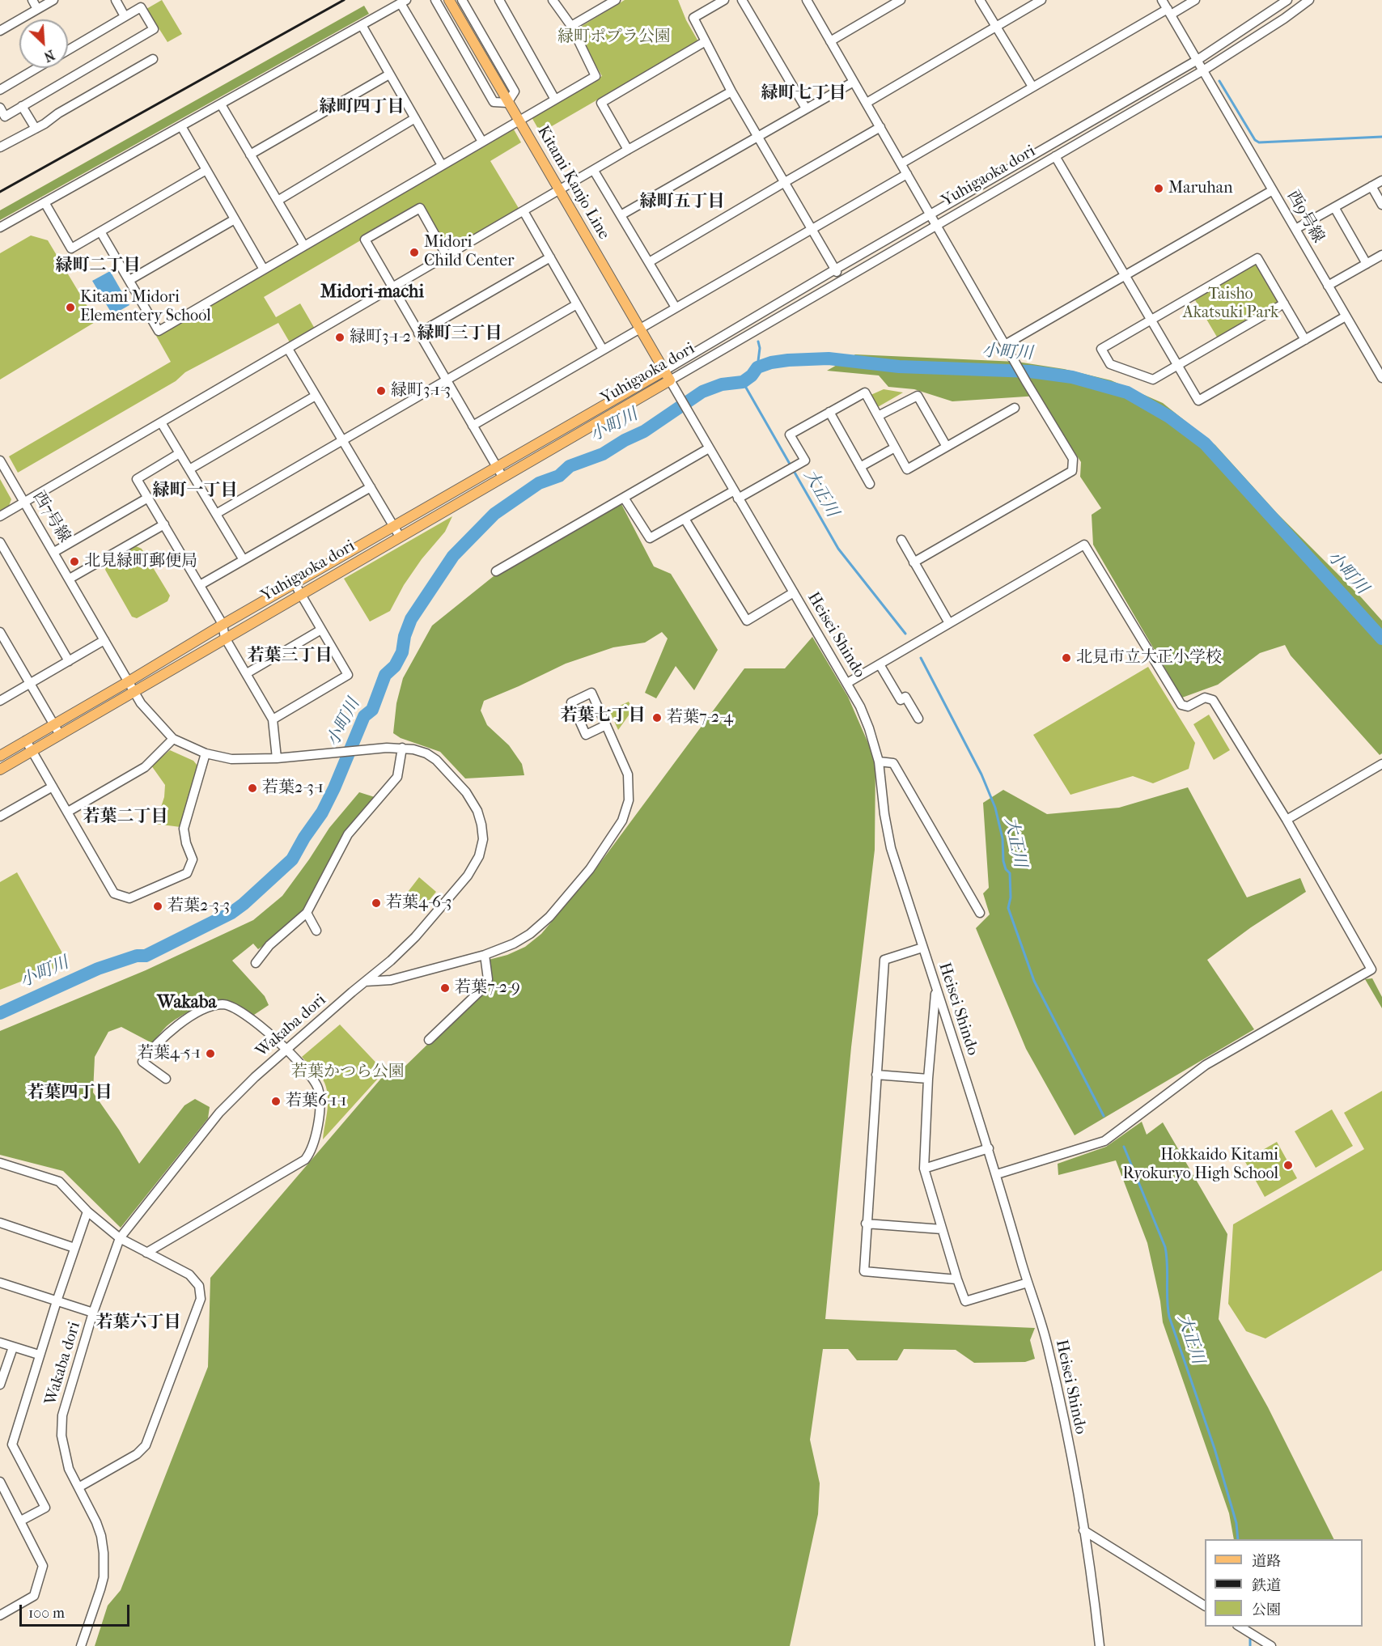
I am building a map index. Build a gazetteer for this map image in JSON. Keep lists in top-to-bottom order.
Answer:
{
  "streets": {
    "main road": ["Yuhigaoka dori", "Kitami Kanjo Line"],
    "street": [
      "西9号線",
      "西7号線",
      "Heisei Shindo",
      "Wakaba dori"
    ]
  },
  "crossings": [
    ["Yuhigaoka dori", "Kitami Kanjo Line"],
    ["Yuhigaoka dori", "西9号線"],
    ["Yuhigaoka dori", "西7号線"],
    ["Yuhigaoka dori", "Heisei Shindo"],
    ["Yuhigaoka dori", "Wakaba dori"],
    ["Kitami Kanjo Line", "Heisei Shindo"],
    ["西7号線", "Wakaba dori"]
  ],
  "districts": [
    "緑町七丁目",
    "緑町四丁目",
    "緑町五丁目",
    "緑町二丁目",
    "Midori-machi",
    "緑町三丁目",
    "緑町一丁目",
    "若葉三丁目",
    "若葉七丁目",
    "若葉二丁目",
    "Wakaba",
    "若葉四丁目",
    "若葉六丁目"
  ],
  "water": ["小町川", "大正川"],
  "parks": ["緑町ポプラ公園", "Taisho Akatsuki Park", "若葉かつら公園"],
  "places": [
    "Maruhan",
    "Midori Child Center",
    "Kitami Midori Elementery School",
    "緑町3-1-2",
    "緑町3-1-3",
    "北見緑町郵便局",
    "北見市立大正小学校",
    "若葉7-2-4",
    "若葉2-3-1",
    "若葉4-6-3",
    "若葉2-3-3",
    "若葉7-2-9",
    "若葉4-5-1",
    "若葉6-1-1",
    "Hokkaido Kitami Ryokuryo High School"
  ],
  "legend": ["道路", "鉄道", "公園"],
  "scale_bar": "100 m",
  "north": "bottom right"
}
